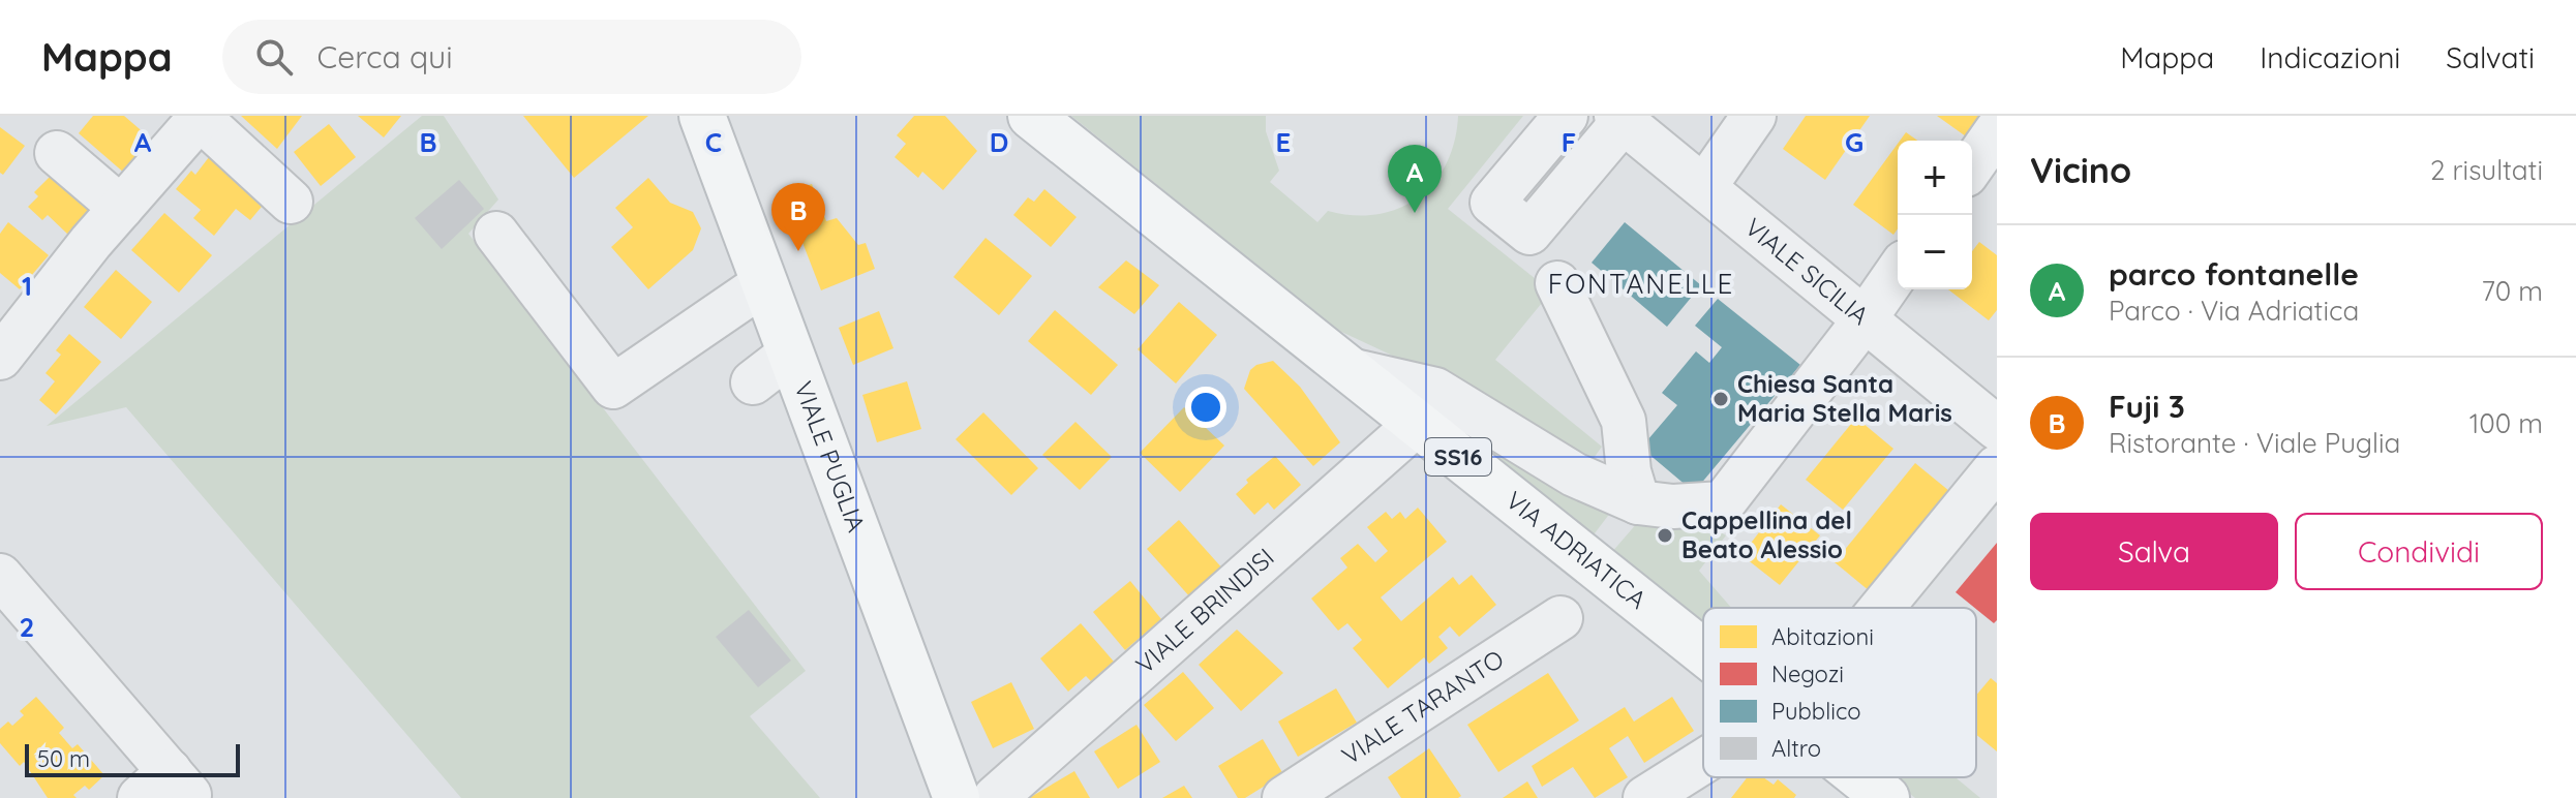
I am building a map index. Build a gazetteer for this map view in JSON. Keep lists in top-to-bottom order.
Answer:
{
  "streets": {
    "main road": ["VIALE PUGLIA", "SS16", "VIA ADRIATICA"],
    "street": ["VIALE SICILIA", "VIALE BRINDISI", "VIALE TARANTO"]
  },
  "crossings": [
    ["VIA ADRIATICA", "VIALE BRINDISI"]
  ],
  "districts": ["FONTANELLE"],
  "places": ["Chiesa Santa Maria Stella Maris", "Cappellina del Beato Alessio"],
  "legend": [
    "Abitazioni",
    "Negozi",
    "Pubblico",
    "Altro"
  ],
  "scale_bar": "50 m",
  "page": {
    "header": "Mappa",
    "search": "Cerca qui",
    "nav": ["Mappa", "Indicazioni", "Salvati"],
    "heading": ["Vicino", "2 risultati"],
    "map_buttons": ["+", "−"],
    "pins": ["A", "B"],
    "list": [
      {
        "mark": "A",
        "name": "parco fontanelle",
        "note": "Parco · Via Adriatica",
        "value": "70 m"
      },
      {
        "mark": "B",
        "name": "Fuji 3",
        "note": "Ristorante · Viale Puglia",
        "value": "100 m"
      }
    ],
    "buttons": ["Salva", "Condividi"],
    "scale": "50 m"
  },
  "grid": {
    "columns": [
      "A",
      "B",
      "C",
      "D",
      "E",
      "F",
      "G"
    ],
    "rows": ["1", "2"]
  }
}
